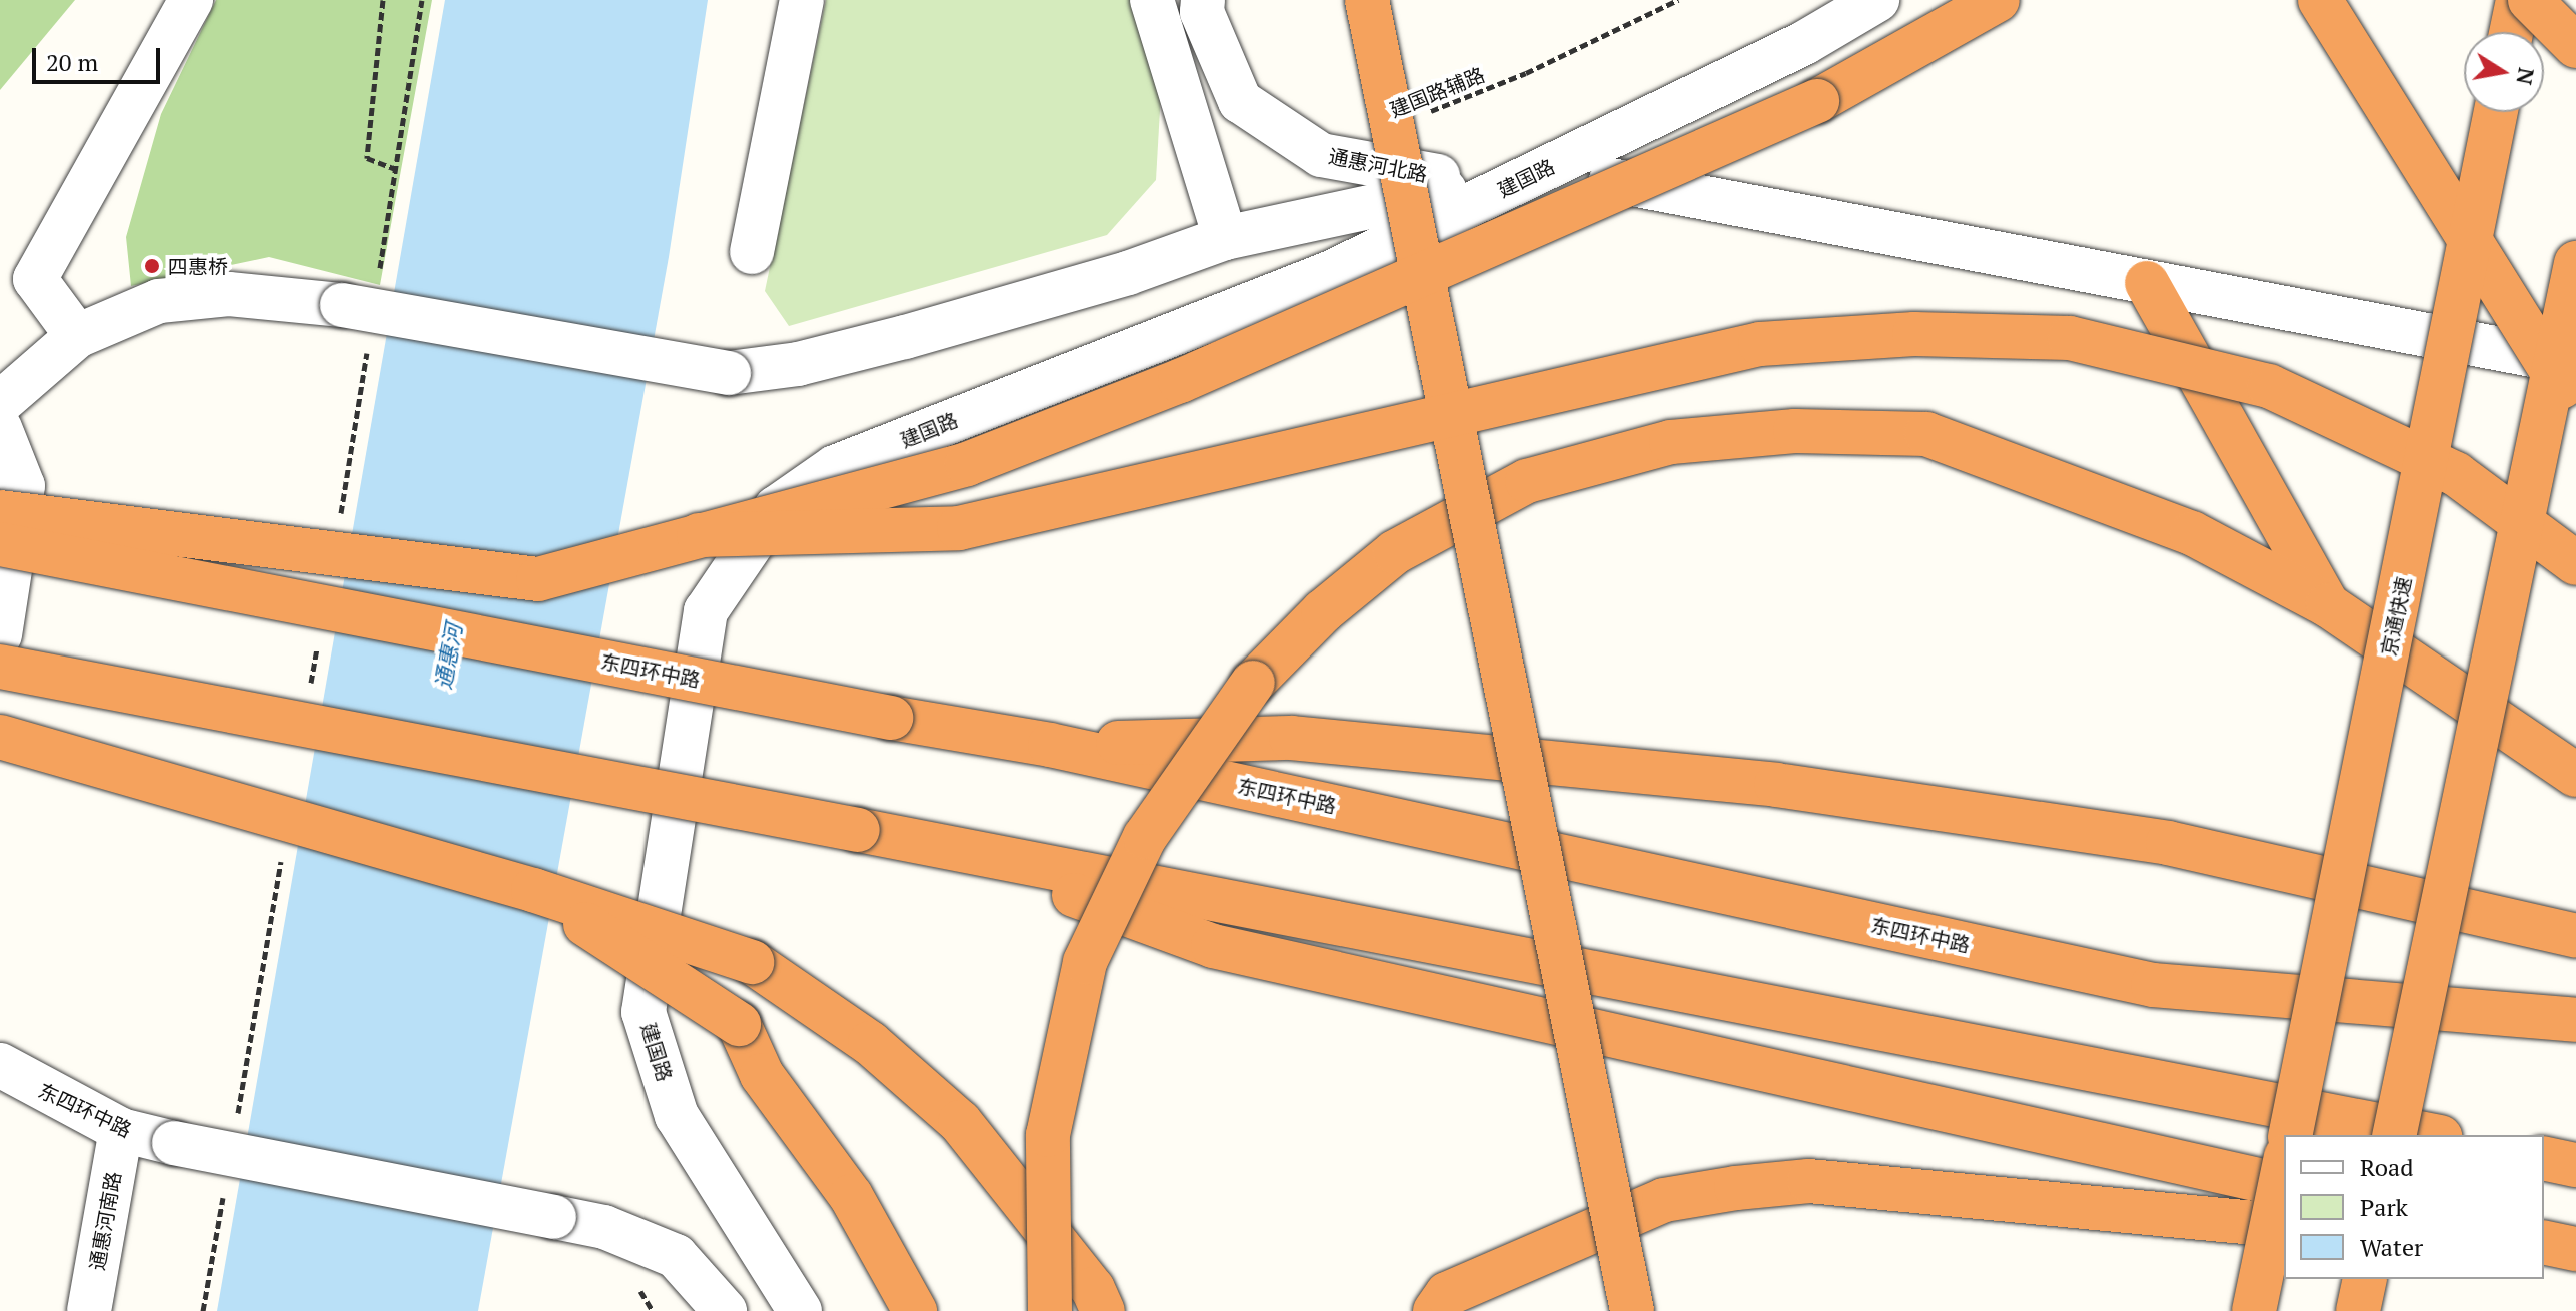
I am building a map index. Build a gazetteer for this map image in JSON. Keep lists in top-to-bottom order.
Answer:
{
  "streets": {
    "highway": ["京通快速", "东四环中路"],
    "street": ["通惠河北路", "建国路", "通惠河南路"],
    "path": ["建国路辅路"]
  },
  "crossings": [
    ["通惠河北路", "建国路"],
    ["东四环中路", "通惠河南路"]
  ],
  "water": ["通惠河"],
  "places": ["四惠桥"],
  "legend": ["Road", "Park", "Water"],
  "scale_bar": "20 m",
  "north": "right"
}
